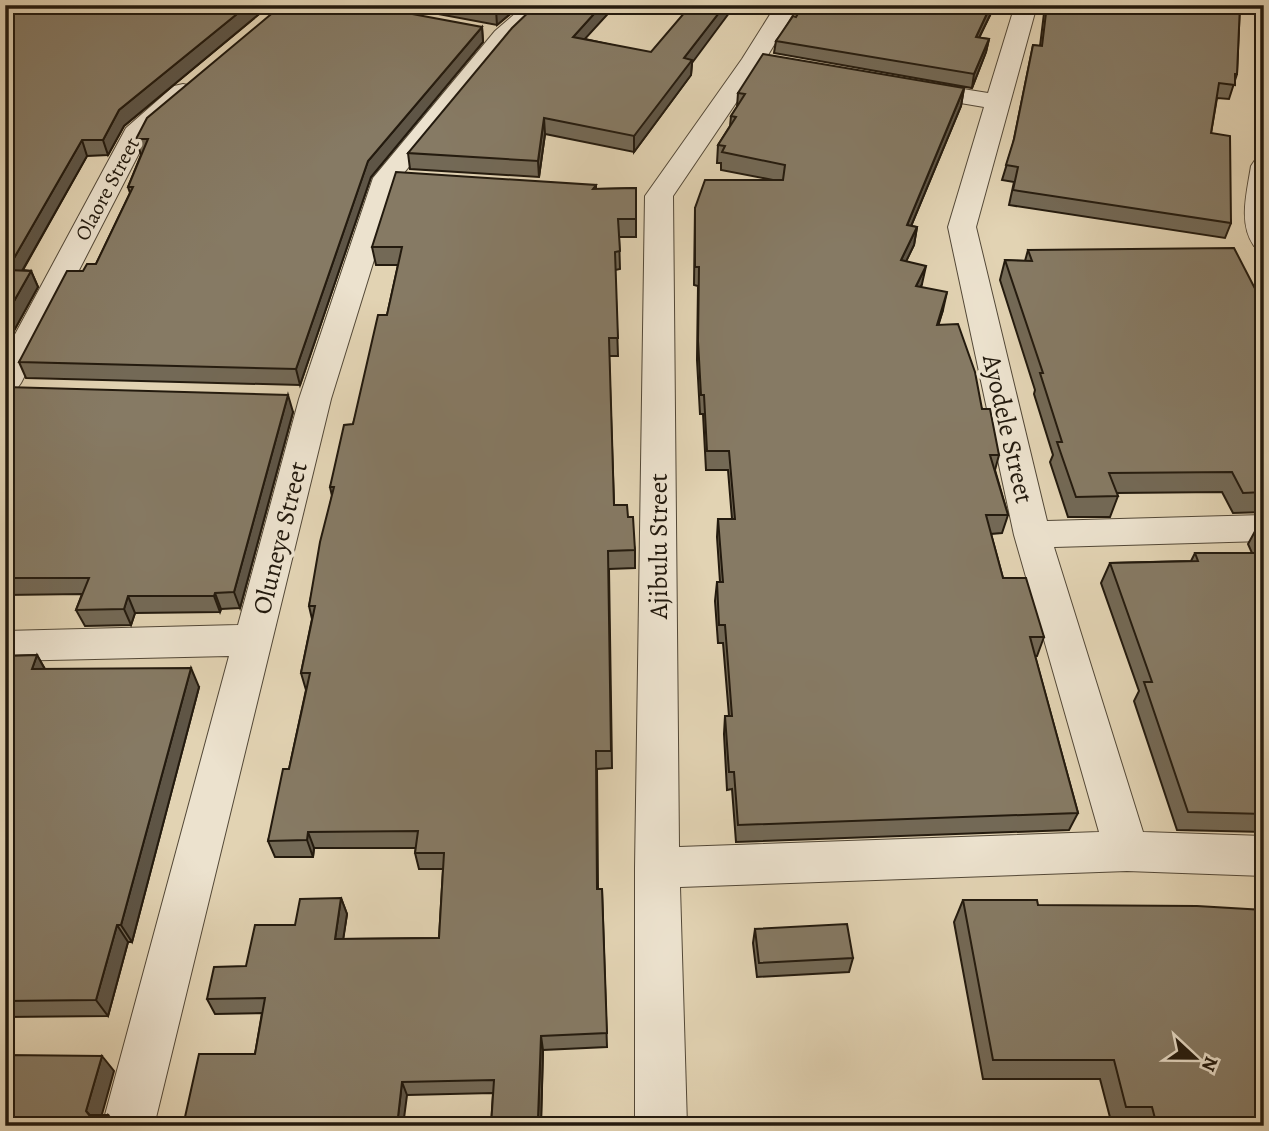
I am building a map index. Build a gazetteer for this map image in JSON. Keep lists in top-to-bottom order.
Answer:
{
  "streets": {
    "street": [
      "Olaore Street",
      "Ayodele Street",
      "Oluneye Street",
      "Ajibulu Street"
    ]
  },
  "north": "right"
}
